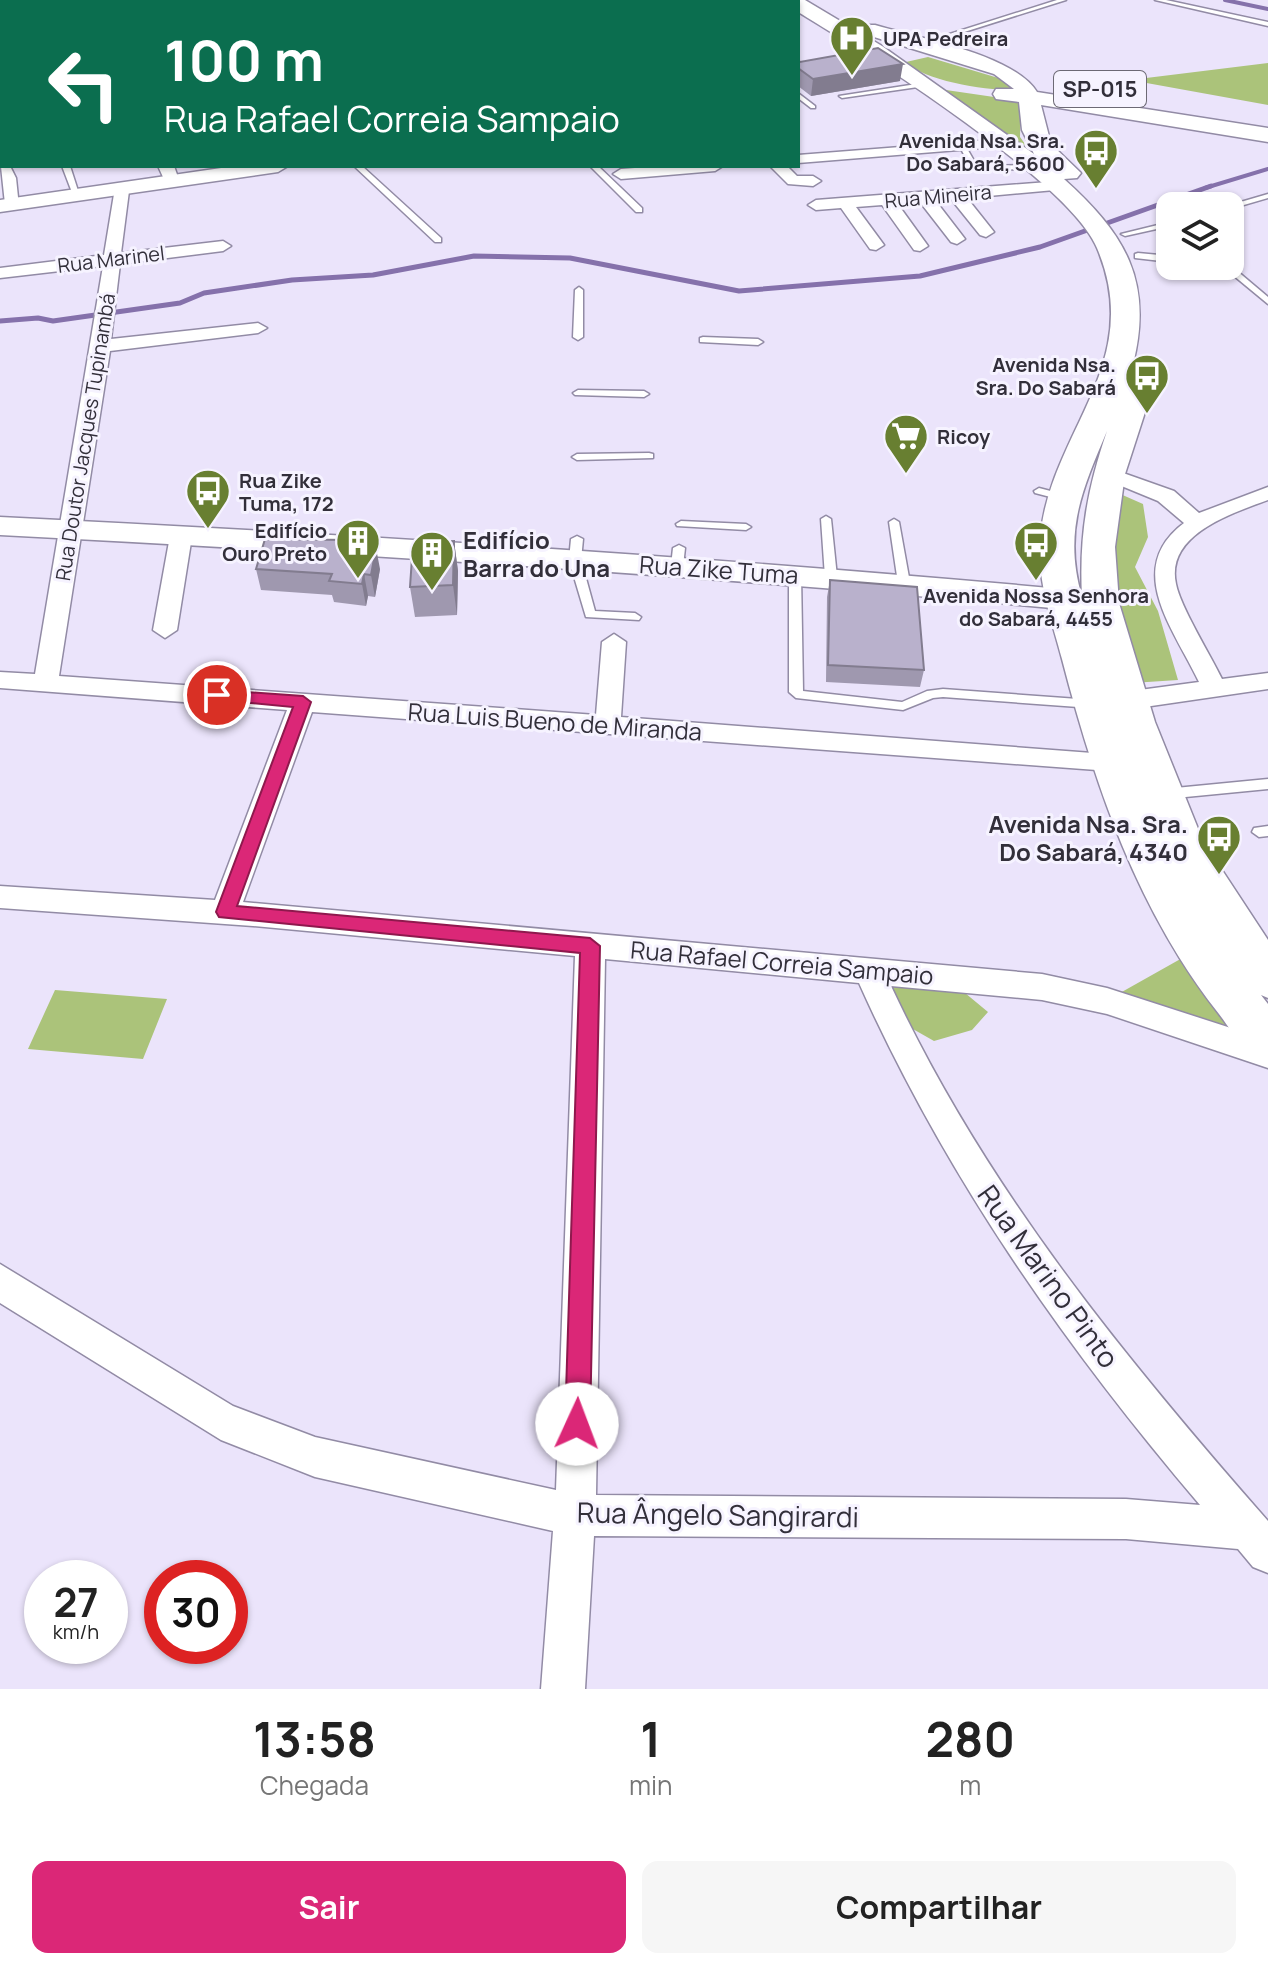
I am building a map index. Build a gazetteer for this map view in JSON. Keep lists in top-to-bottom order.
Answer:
{
  "streets": {
    "main road": ["SP-015"],
    "street": [
      "Rua Mineira",
      "Rua Marinel",
      "Rua Doutor Jacques Tupinambá",
      "Rua Zike Tuma",
      "Rua Luis Bueno de Miranda",
      "Rua Rafael Correia Sampaio",
      "Rua Marino Pinto",
      "Rua Ângelo Sangirardi"
    ]
  },
  "crossings": [
    ["Rua Marinel", "Rua Doutor Jacques Tupinambá"],
    ["Rua Doutor Jacques Tupinambá", "Rua Zike Tuma"],
    ["Rua Doutor Jacques Tupinambá", "Rua Luis Bueno de Miranda"],
    ["Rua Rafael Correia Sampaio", "Rua Marino Pinto"],
    ["Rua Marino Pinto", "Rua Ângelo Sangirardi"]
  ],
  "places": {
    "hospital": ["UPA Pedreira"],
    "bus stop": [
      "Avenida Nsa. Sra. Do Sabará, 5600",
      "Avenida Nsa. Sra. Do Sabará",
      "Rua Zike Tuma, 172",
      "Avenida Nossa Senhora do Sabará, 4455",
      "Avenida Nsa. Sra. Do Sabará, 4340"
    ],
    "supermarket": ["Ricoy"],
    "building": ["Edifício Ouro Preto", "Edifício Barra do Una"]
  },
  "page": {
    "turn": ["100 m", "Rua Rafael Correia Sampaio"],
    "speed": "27 km/h",
    "limit": "30",
    "eta": [
      "13:58",
      "Chegada",
      "1",
      "min",
      "280",
      "m"
    ],
    "buttons": ["Sair", "Compartilhar"]
  }
}
